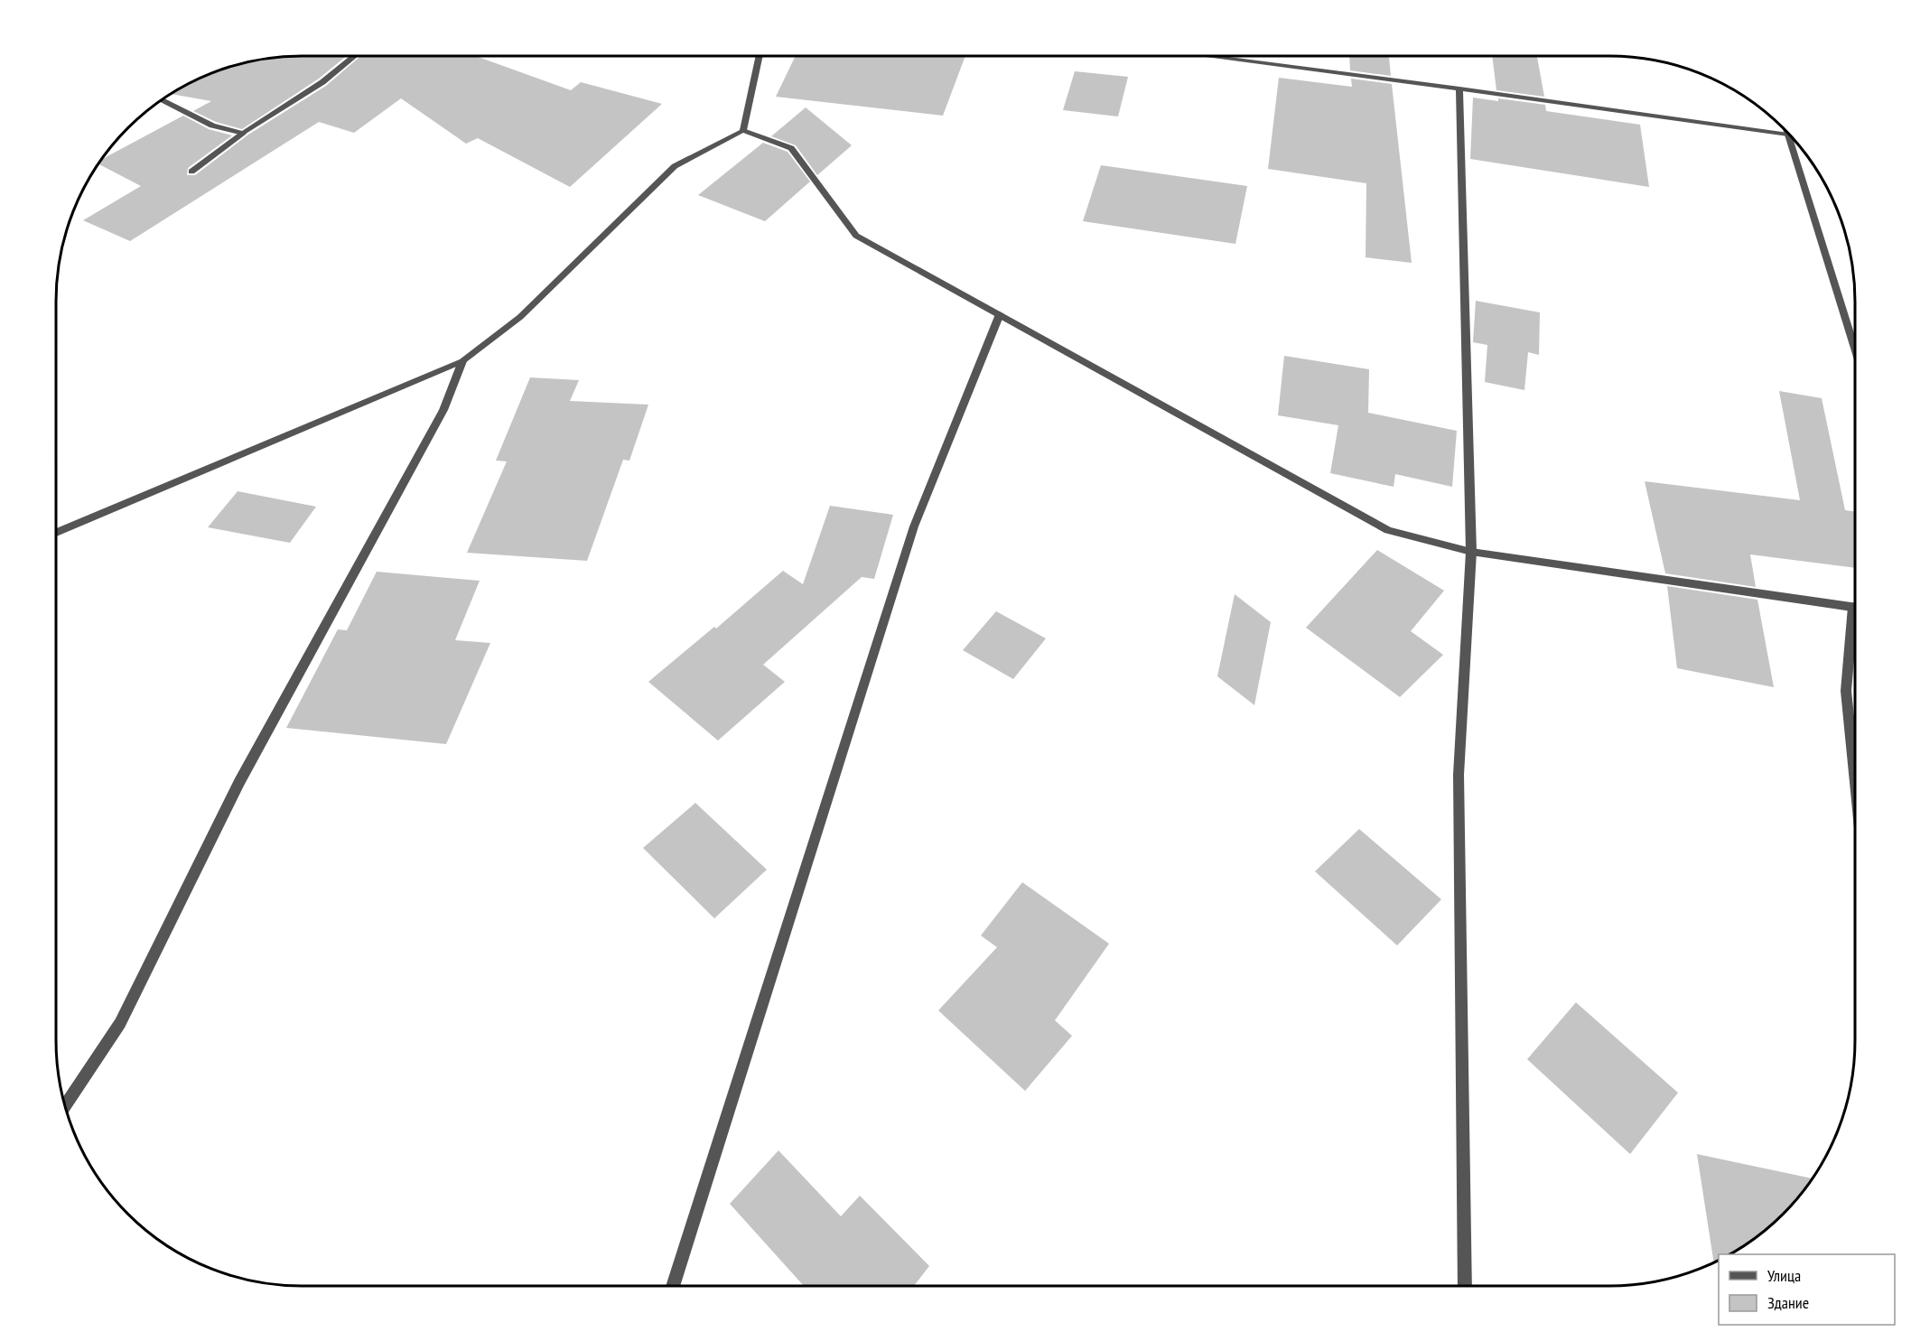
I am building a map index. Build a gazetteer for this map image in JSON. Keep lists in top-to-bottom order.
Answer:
{
  "legend": ["Улица", "Здание"]
}
